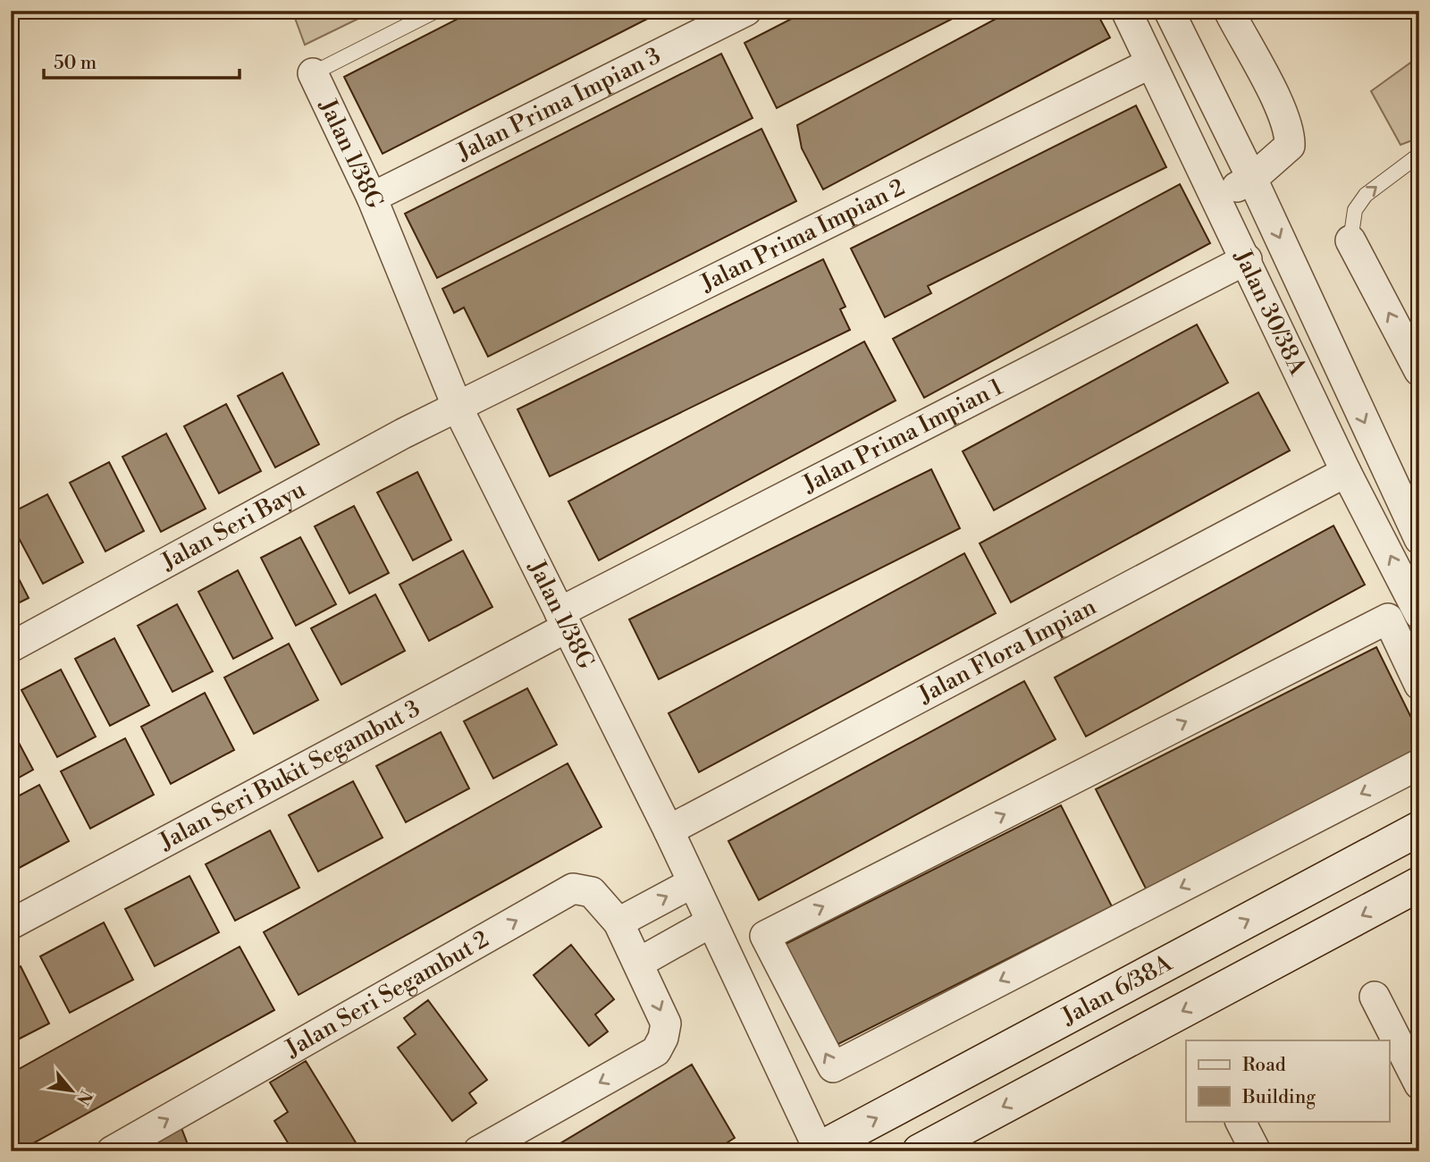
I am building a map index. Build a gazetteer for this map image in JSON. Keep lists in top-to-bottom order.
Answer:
{
  "streets": {
    "street": [
      "Jalan Prima Impian 3",
      "Jalan 1/38G",
      "Jalan Prima Impian 2",
      "Jalan 30/38A",
      "Jalan Prima Impian 1",
      "Jalan Seri Bayu",
      "Jalan Flora Impian",
      "Jalan Seri Bukit Segambut 3",
      "Jalan 6/38A",
      "Jalan Seri Segambut 2"
    ]
  },
  "crossings": [
    ["Jalan Prima Impian 3", "Jalan 1/38G"],
    ["Jalan 1/38G", "Jalan Prima Impian 2"],
    ["Jalan 1/38G", "Jalan Prima Impian 1"],
    ["Jalan 1/38G", "Jalan Seri Bayu"],
    ["Jalan 1/38G", "Jalan Flora Impian"],
    ["Jalan 1/38G", "Jalan Seri Bukit Segambut 3"],
    ["Jalan 1/38G", "Jalan 6/38A"],
    ["Jalan Prima Impian 2", "Jalan 30/38A"],
    ["Jalan Prima Impian 2", "Jalan Seri Bayu"],
    ["Jalan 30/38A", "Jalan Prima Impian 1"],
    ["Jalan 30/38A", "Jalan Flora Impian"],
    ["Jalan Prima Impian 1", "Jalan Seri Bukit Segambut 3"]
  ],
  "legend": ["Road", "Building"],
  "scale_bar": "50 m",
  "north": "bottom right"
}
